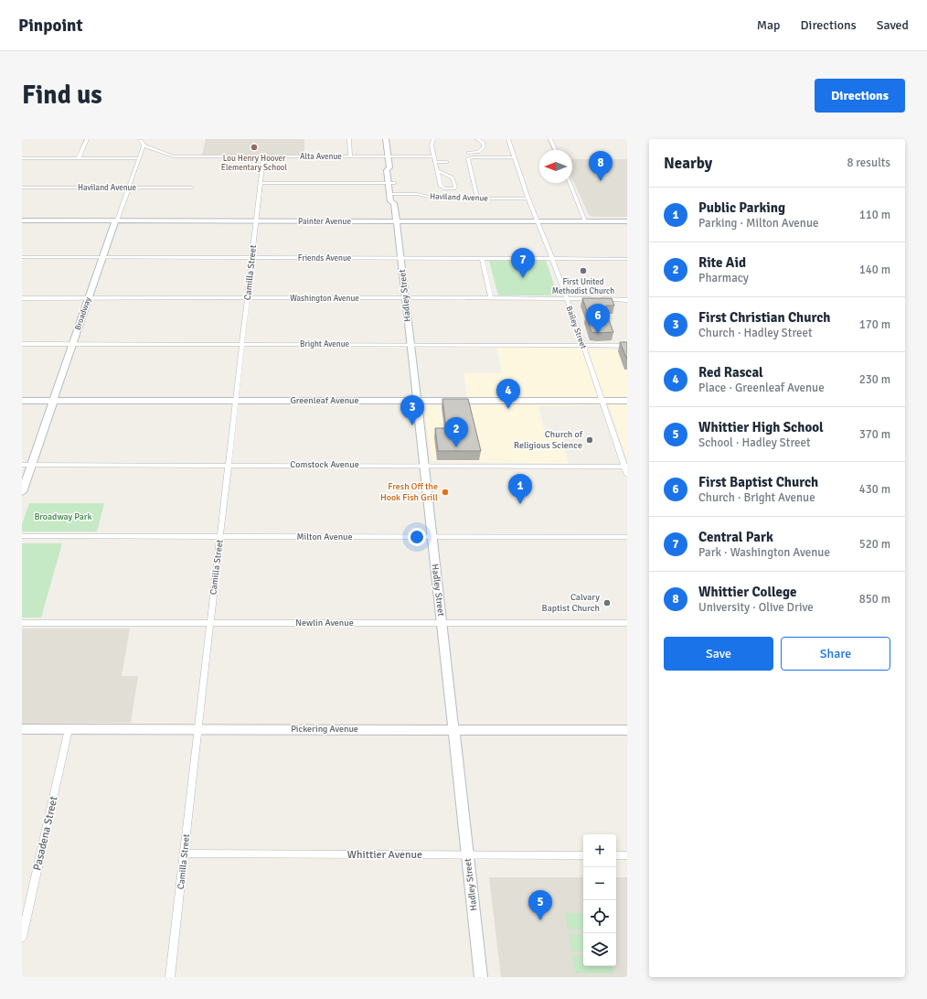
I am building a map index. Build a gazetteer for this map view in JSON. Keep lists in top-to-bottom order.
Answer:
{
  "streets": {
    "street": [
      "Alta Avenue",
      "Haviland Avenue",
      "Painter Avenue",
      "Friends Avenue",
      "Camilla Street",
      "Hadley Street",
      "Washington Avenue",
      "Broadway",
      "Bailey Street",
      "Bright Avenue",
      "Greenleaf Avenue",
      "Comstock Avenue",
      "Milton Avenue",
      "Newlin Avenue",
      "Pickering Avenue",
      "Pasadena Street",
      "Whittier Avenue"
    ]
  },
  "crossings": [
    ["Alta Avenue", "Camilla Street"],
    ["Alta Avenue", "Hadley Street"],
    ["Alta Avenue", "Broadway"],
    ["Haviland Avenue", "Hadley Street"],
    ["Haviland Avenue", "Broadway"],
    ["Haviland Avenue", "Bailey Street"],
    ["Painter Avenue", "Camilla Street"],
    ["Painter Avenue", "Hadley Street"],
    ["Painter Avenue", "Broadway"],
    ["Painter Avenue", "Bailey Street"],
    ["Friends Avenue", "Camilla Street"],
    ["Friends Avenue", "Hadley Street"],
    ["Friends Avenue", "Broadway"],
    ["Friends Avenue", "Bailey Street"],
    ["Camilla Street", "Washington Avenue"],
    ["Camilla Street", "Bright Avenue"],
    ["Camilla Street", "Greenleaf Avenue"],
    ["Camilla Street", "Comstock Avenue"],
    ["Camilla Street", "Milton Avenue"],
    ["Camilla Street", "Newlin Avenue"],
    ["Camilla Street", "Pickering Avenue"],
    ["Camilla Street", "Whittier Avenue"],
    ["Hadley Street", "Washington Avenue"],
    ["Hadley Street", "Bright Avenue"],
    ["Hadley Street", "Greenleaf Avenue"],
    ["Hadley Street", "Comstock Avenue"],
    ["Hadley Street", "Milton Avenue"],
    ["Hadley Street", "Newlin Avenue"],
    ["Hadley Street", "Pickering Avenue"],
    ["Hadley Street", "Whittier Avenue"],
    ["Washington Avenue", "Broadway"],
    ["Washington Avenue", "Bailey Street"],
    ["Broadway", "Bright Avenue"],
    ["Broadway", "Greenleaf Avenue"],
    ["Broadway", "Comstock Avenue"],
    ["Bailey Street", "Bright Avenue"],
    ["Bailey Street", "Greenleaf Avenue"],
    ["Bailey Street", "Comstock Avenue"],
    ["Pickering Avenue", "Pasadena Street"]
  ],
  "parks": ["Broadway Park"],
  "places": [
    "Lou Henry Hoover Elementary School",
    "First United Methodist Church",
    "Church of Religious Science",
    "Fresh Off the Hook Fish Grill",
    "Calvary Baptist Church"
  ],
  "north": "left",
  "page": {
    "header": "Pinpoint",
    "nav": ["Map", "Directions", "Saved"],
    "buttons": [
      "Directions",
      ["Save", "Share"]
    ],
    "title": "Find us",
    "heading": ["Nearby", "8 results"],
    "pins": [
      "8",
      "7",
      "6",
      "4",
      "3",
      "2",
      "1",
      "5"
    ],
    "list": [
      {
        "mark": "1",
        "name": "Public Parking",
        "note": "Parking · Milton Avenue",
        "value": "110 m"
      },
      {
        "mark": "2",
        "name": "Rite Aid",
        "note": "Pharmacy",
        "value": "140 m"
      },
      {
        "mark": "3",
        "name": "First Christian Church",
        "note": "Church · Hadley Street",
        "value": "170 m"
      },
      {
        "mark": "4",
        "name": "Red Rascal",
        "note": "Place · Greenleaf Avenue",
        "value": "230 m"
      },
      {
        "mark": "5",
        "name": "Whittier High School",
        "note": "School · Hadley Street",
        "value": "370 m"
      },
      {
        "mark": "6",
        "name": "First Baptist Church",
        "note": "Church · Bright Avenue",
        "value": "430 m"
      },
      {
        "mark": "7",
        "name": "Central Park",
        "note": "Park · Washington Avenue",
        "value": "520 m"
      },
      {
        "mark": "8",
        "name": "Whittier College",
        "note": "University · Olive Drive",
        "value": "850 m"
      }
    ],
    "map_buttons": ["+", "−"]
  }
}
